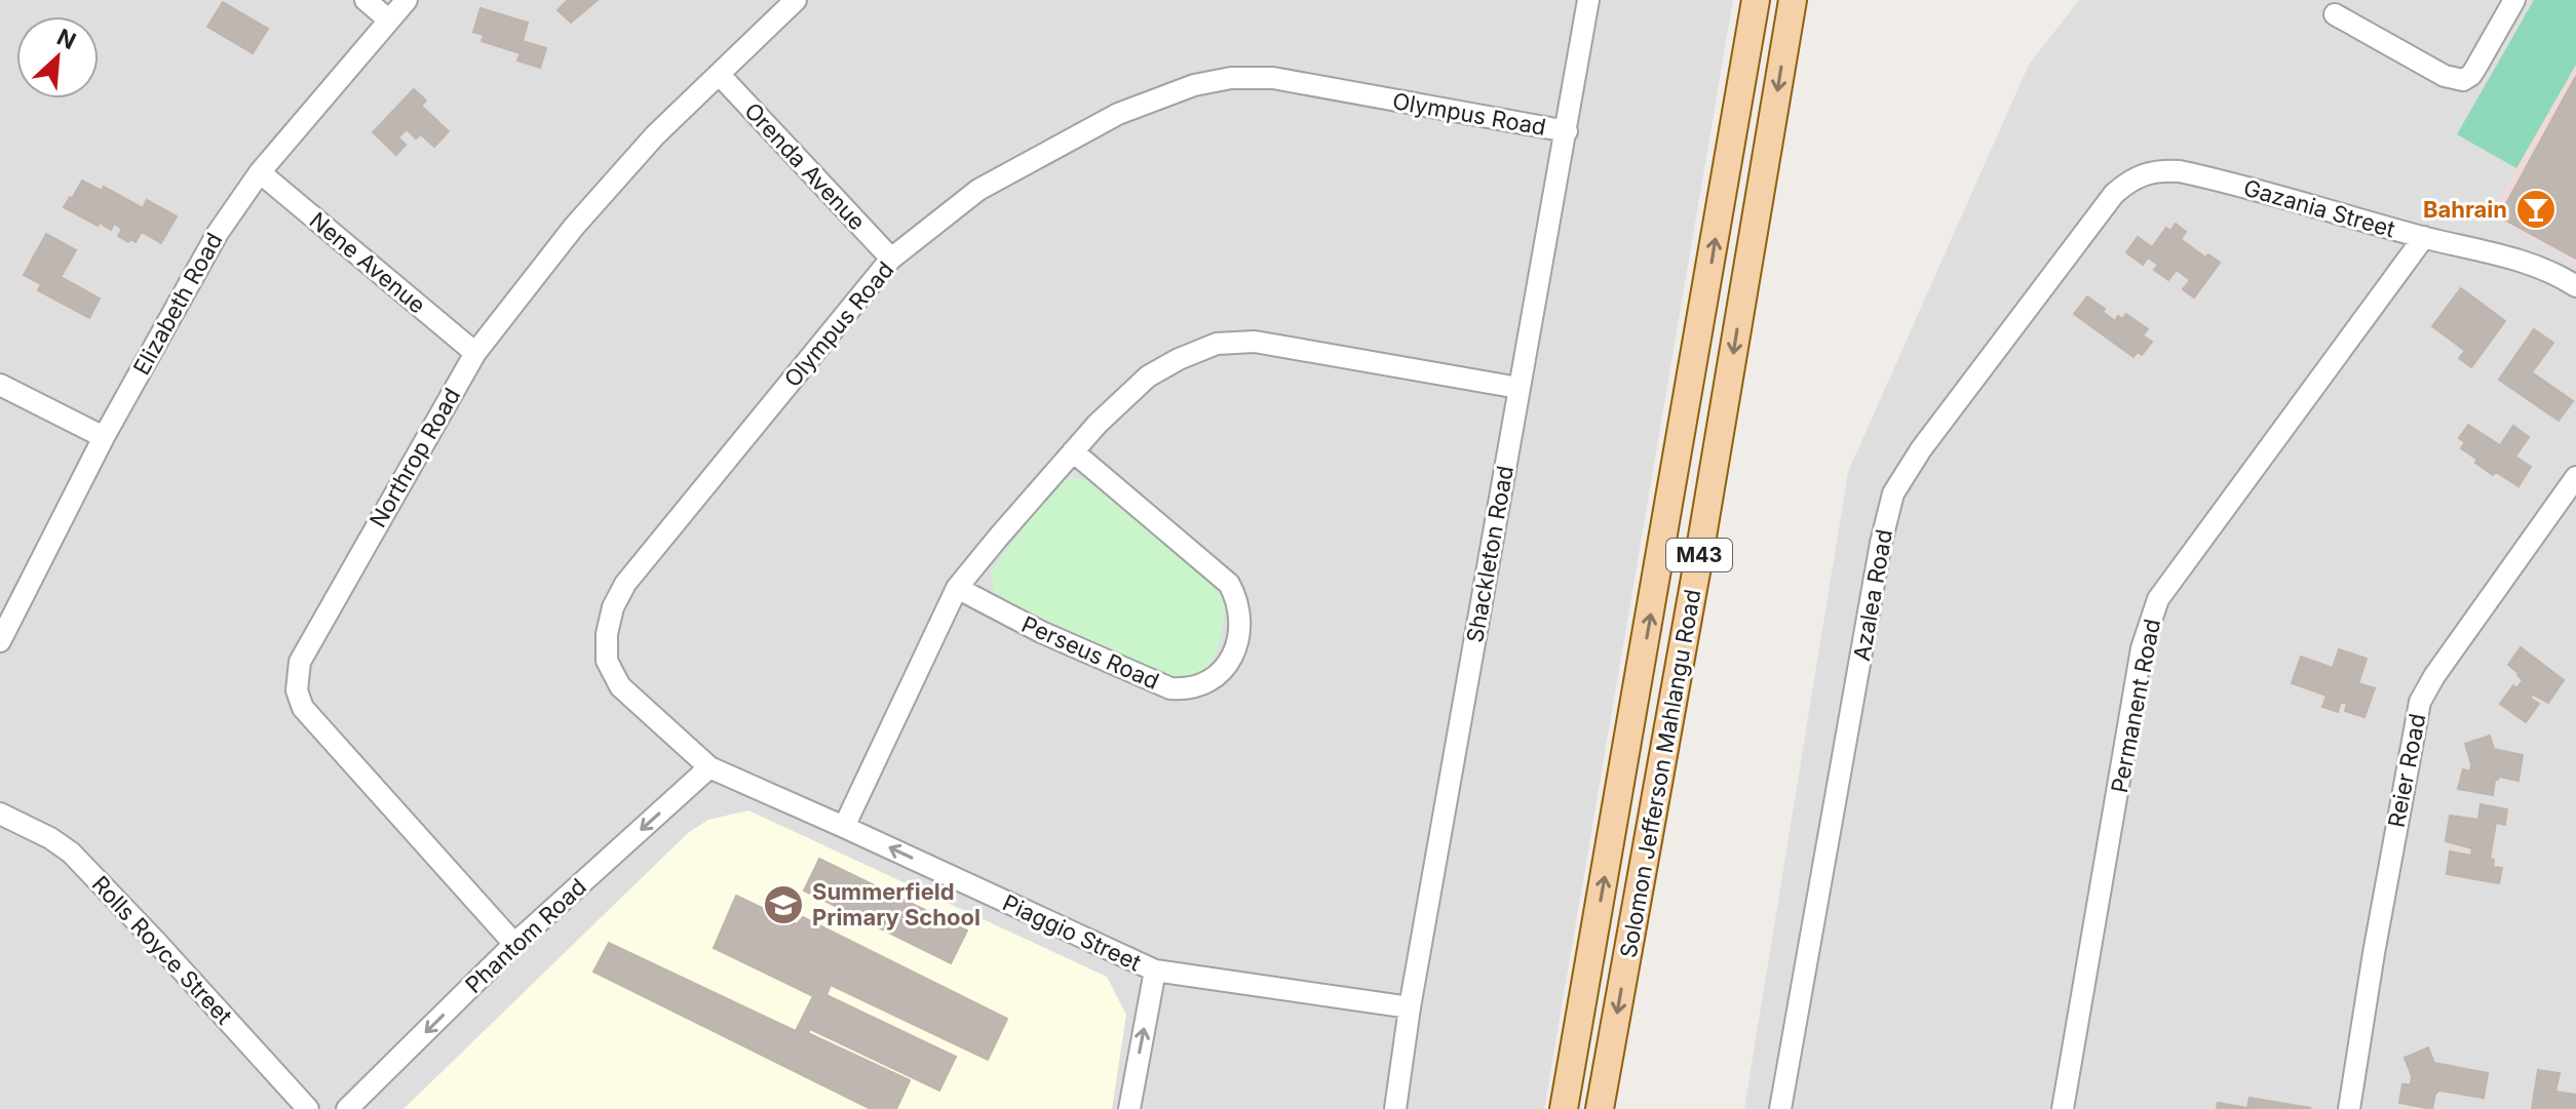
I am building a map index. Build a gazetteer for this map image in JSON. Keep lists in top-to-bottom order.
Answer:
{
  "streets": {
    "main road": ["M43", "Solomon Jefferson Mahlangu Road"],
    "street": [
      "Olympus Road",
      "Orenda Avenue",
      "Gazania Street",
      "Nene Avenue",
      "Elizabeth Road",
      "Northrop Road",
      "Shackleton Road",
      "Azalea Road",
      "Perseus Road",
      "Permanent Road",
      "Reier Road",
      "Piaggio Street",
      "Phantom Road",
      "Rolls Royce Street"
    ]
  },
  "crossings": [
    ["Olympus Road", "Orenda Avenue"],
    ["Olympus Road", "Shackleton Road"],
    ["Olympus Road", "Piaggio Street"],
    ["Olympus Road", "Phantom Road"],
    ["Orenda Avenue", "Northrop Road"],
    ["Gazania Street", "Azalea Road"],
    ["Gazania Street", "Permanent Road"],
    ["Nene Avenue", "Elizabeth Road"],
    ["Nene Avenue", "Northrop Road"],
    ["Northrop Road", "Phantom Road"],
    ["Shackleton Road", "Piaggio Street"],
    ["Piaggio Street", "Phantom Road"]
  ],
  "one_way": ["Piaggio Street", "Phantom Road"],
  "places": {
    "bar": ["Bahrain"],
    "school or university": ["Summerfield Primary School"]
  },
  "north": "top right"
}
